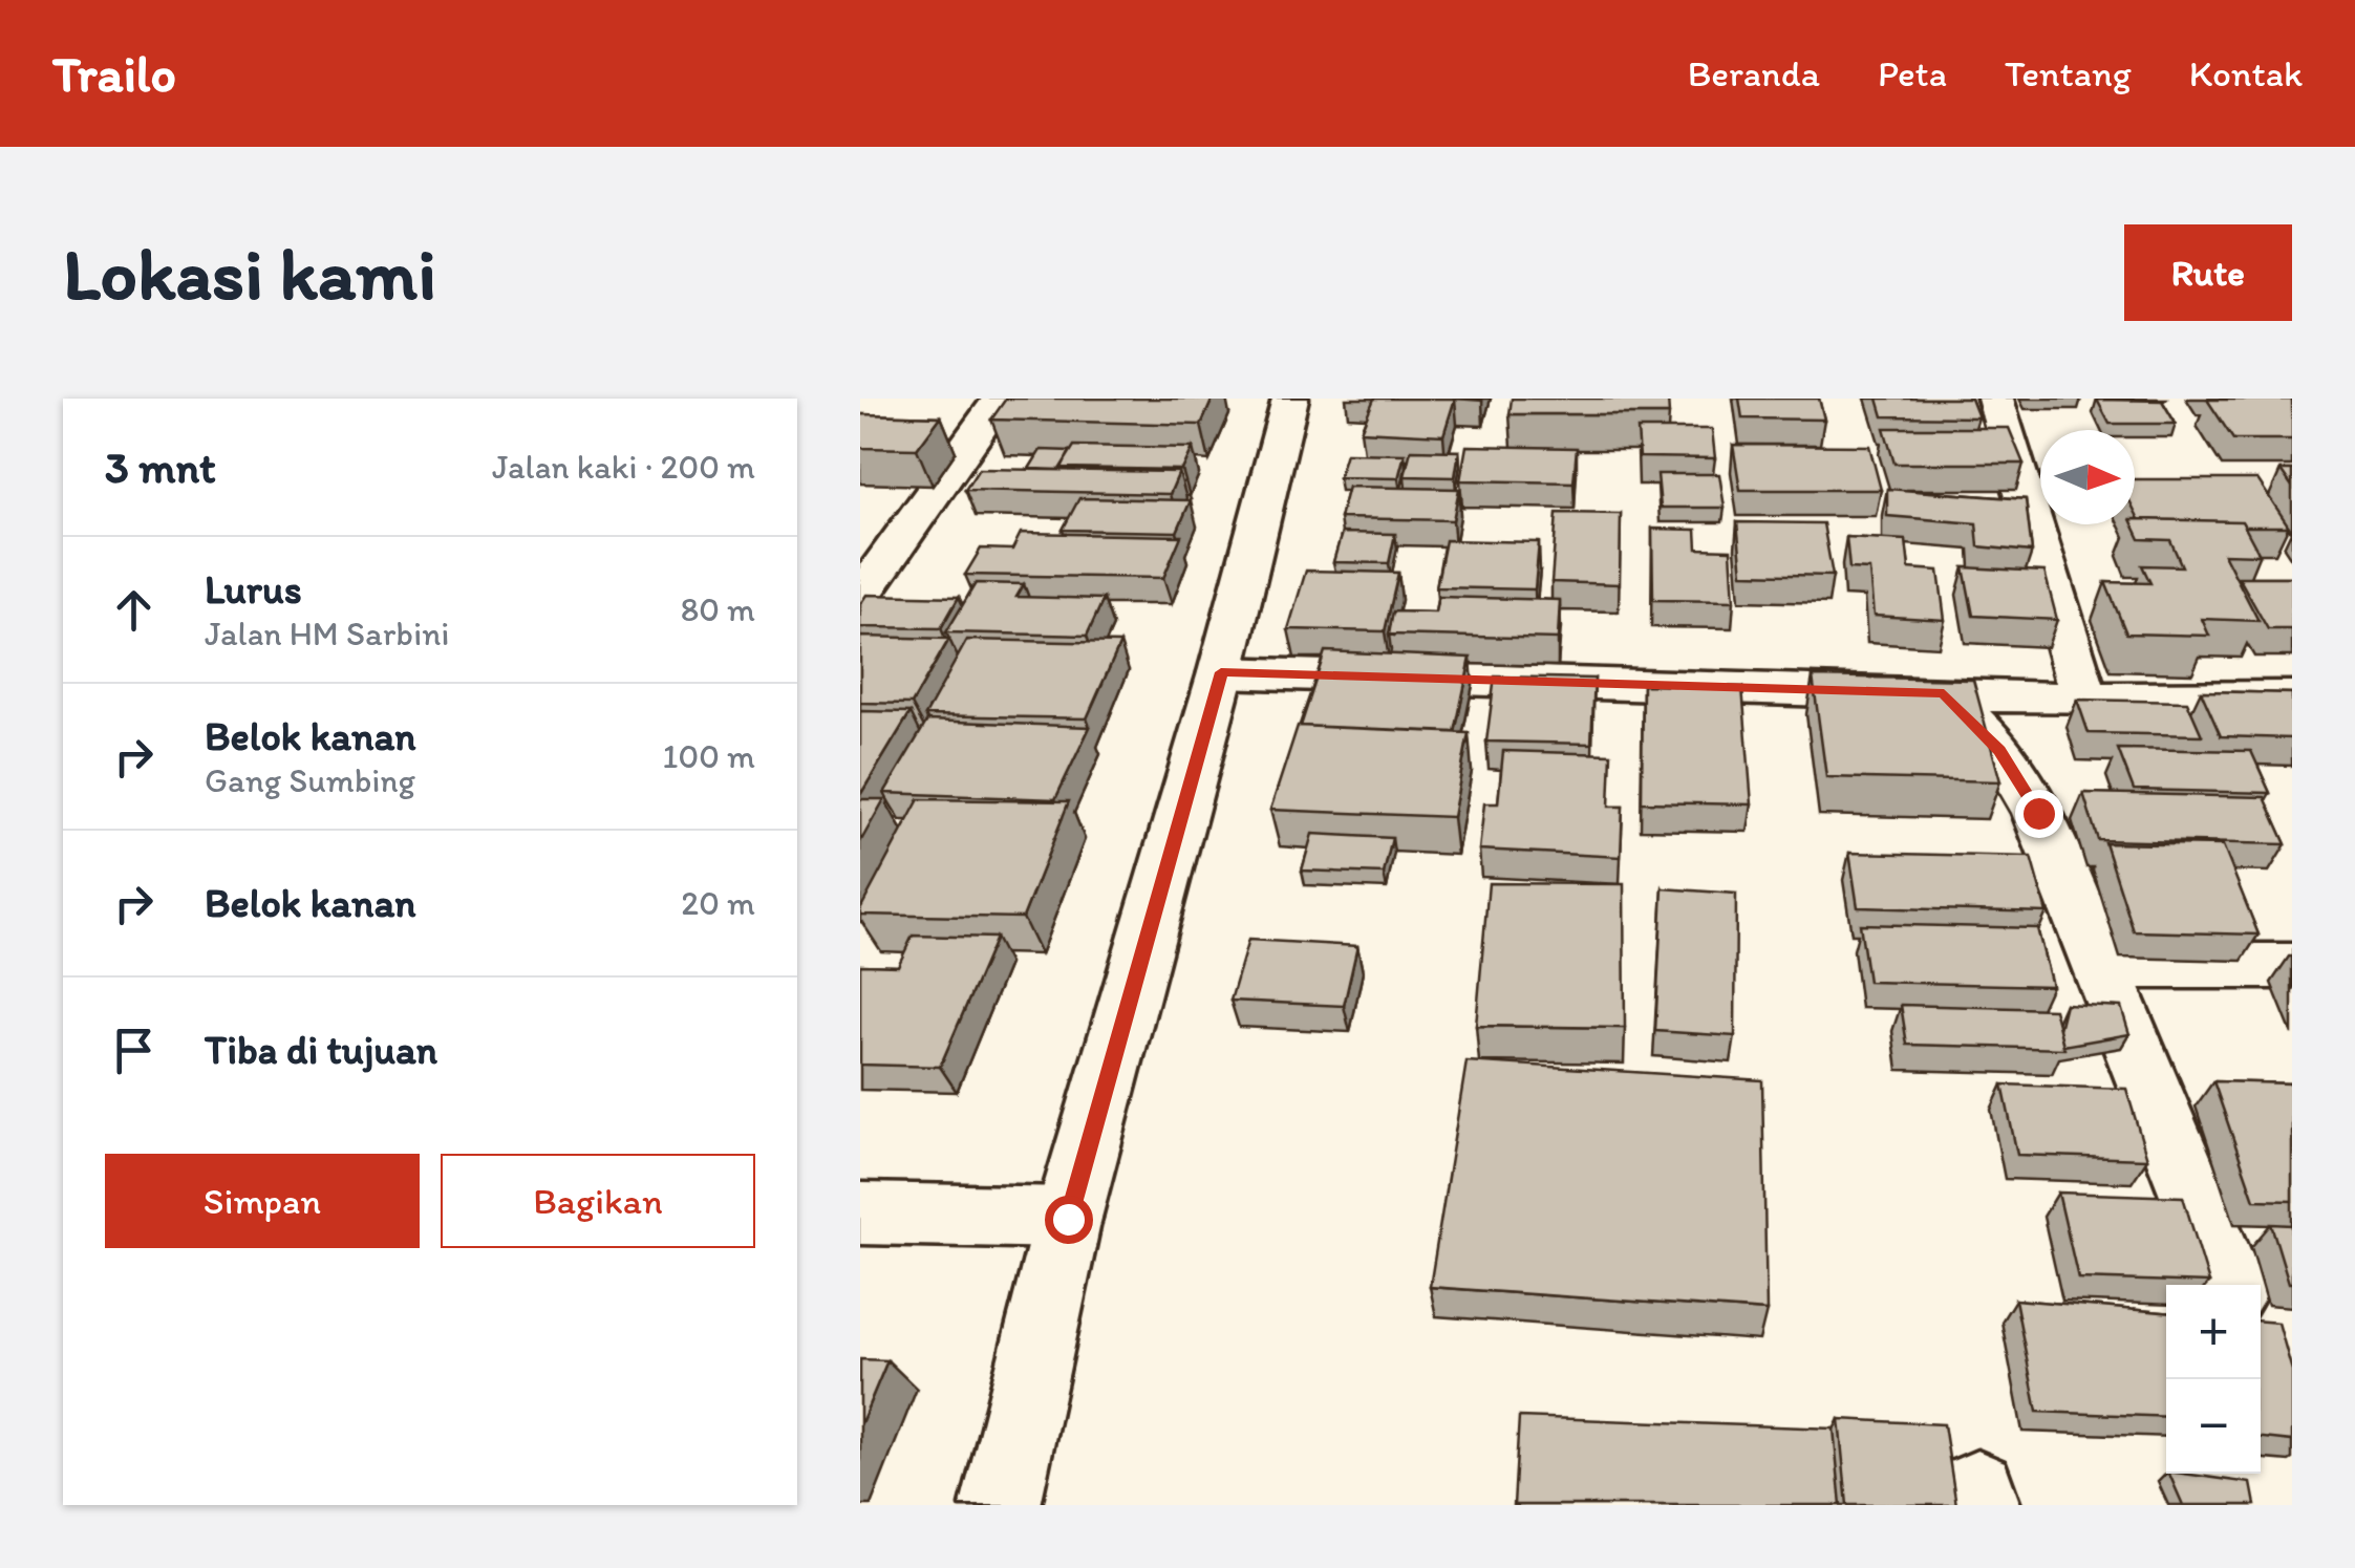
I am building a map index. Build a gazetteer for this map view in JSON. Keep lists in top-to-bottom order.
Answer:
{
  "north": "right",
  "page": {
    "header": "Trailo",
    "nav": [
      "Beranda",
      "Peta",
      "Tentang",
      "Kontak"
    ],
    "buttons": [
      "Rute",
      ["Simpan", "Bagikan"]
    ],
    "title": "Lokasi kami",
    "heading": ["3 mnt", "Jalan kaki · 200 m"],
    "list": [
      ["Lurus", "Jalan HM Sarbini", "80 m"],
      ["Belok kanan", "Gang Sumbing", "100 m"],
      ["Belok kanan", "20 m"],
      "Tiba di tujuan"
    ],
    "map_buttons": ["+", "−"]
  }
}
